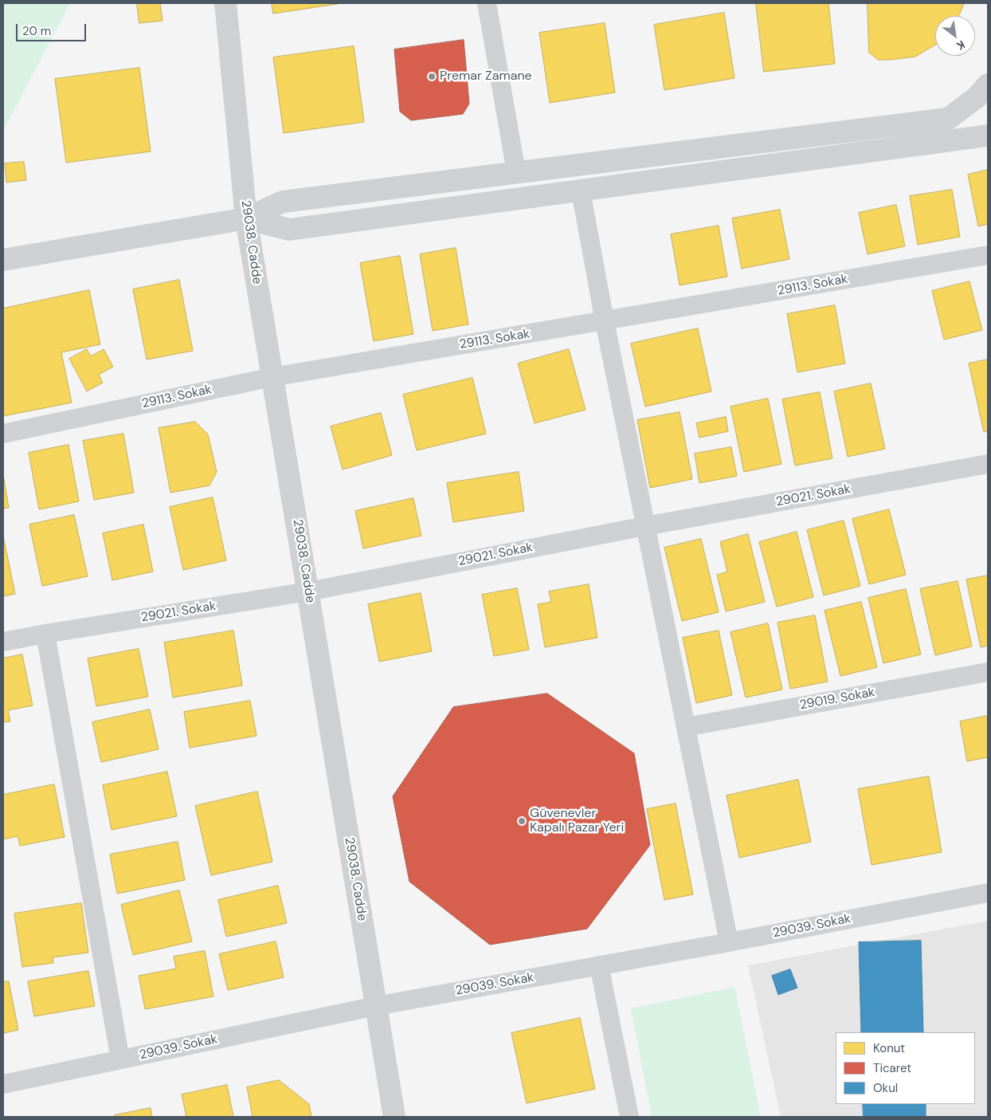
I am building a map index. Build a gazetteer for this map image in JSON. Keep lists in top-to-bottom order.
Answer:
{
  "streets": {
    "street": [
      "29038. Cadde",
      "29113. Sokak",
      "29021. Sokak",
      "29019. Sokak",
      "29039. Sokak"
    ]
  },
  "crossings": [
    ["29038. Cadde", "29113. Sokak"],
    ["29038. Cadde", "29021. Sokak"],
    ["29038. Cadde", "29039. Sokak"]
  ],
  "places": ["Premar Zamane", "Güvenevler Kapalı Pazar Yeri"],
  "legend": ["Konut", "Ticaret", "Okul"],
  "scale_bar": "20 m",
  "north": "bottom right"
}
